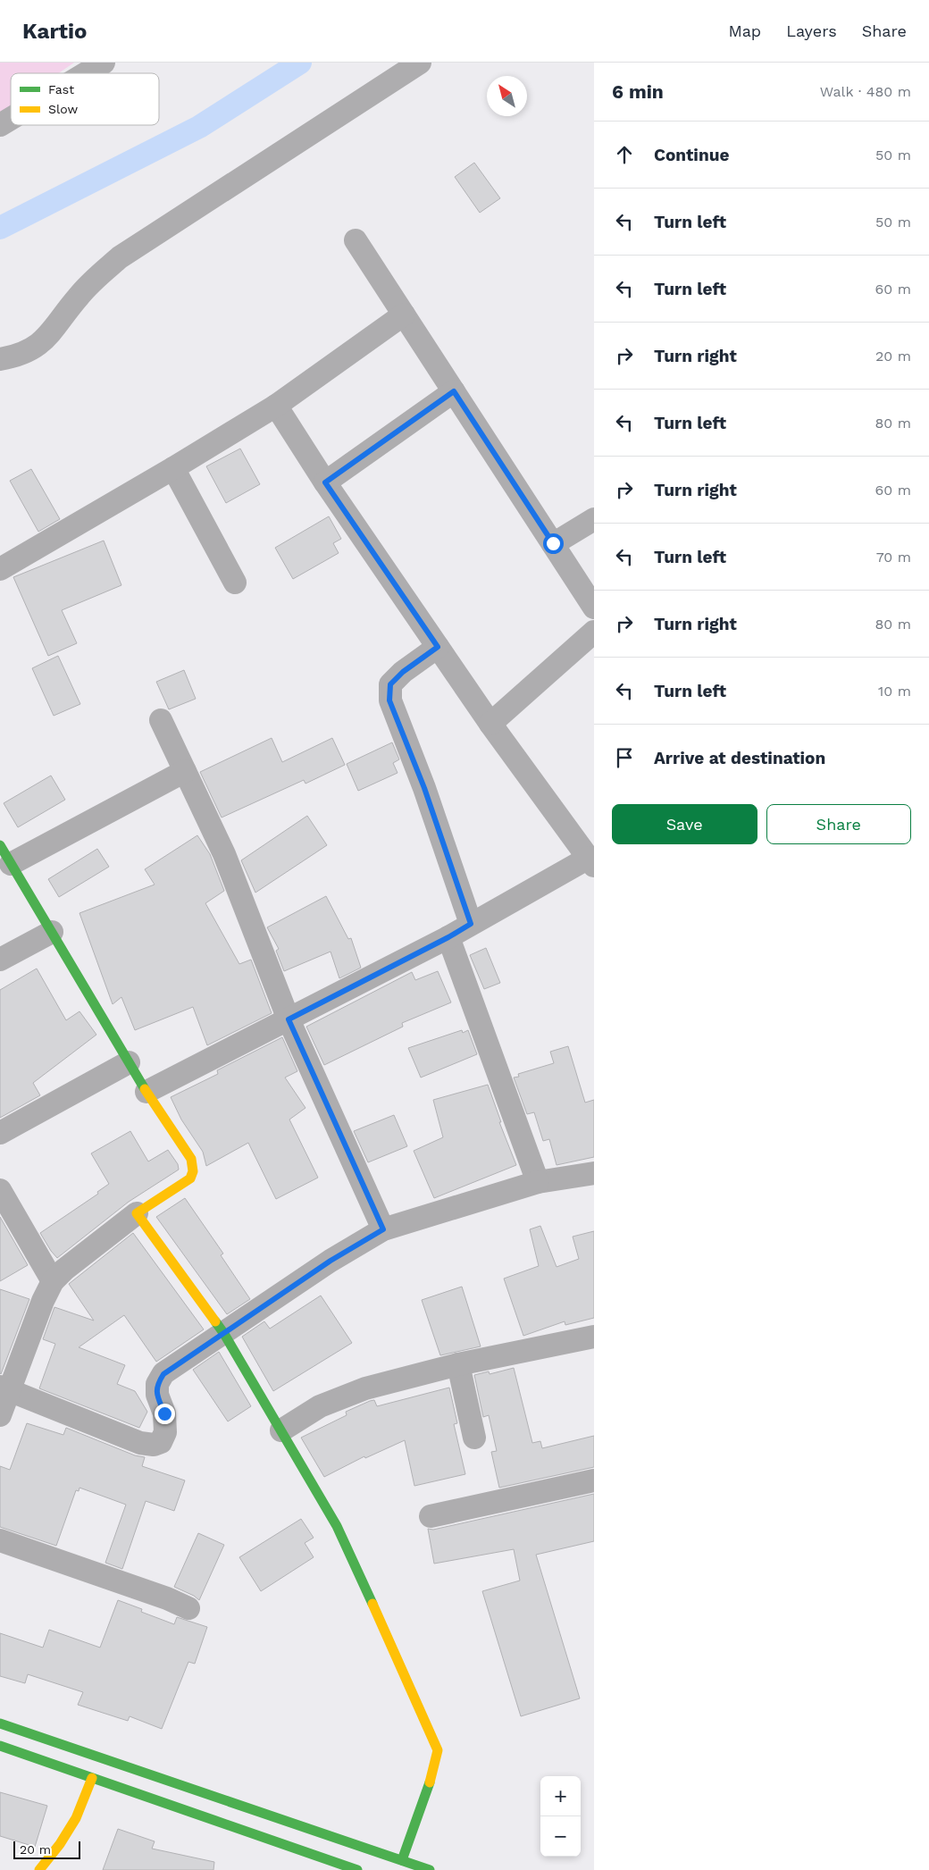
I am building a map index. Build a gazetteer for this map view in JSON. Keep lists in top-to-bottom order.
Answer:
{
  "legend": ["Fast", "Slow"],
  "scale_bar": "20 m",
  "north": "top left",
  "page": {
    "header": "Kartio",
    "nav": ["Map", "Layers", "Share"],
    "heading": ["6 min", "Walk · 480 m"],
    "list": [
      ["Continue", "50 m"],
      ["Turn left", "50 m"],
      ["Turn left", "60 m"],
      ["Turn right", "20 m"],
      ["Turn left", "80 m"],
      ["Turn right", "60 m"],
      ["Turn left", "70 m"],
      ["Turn right", "80 m"],
      ["Turn left", "10 m"],
      "Arrive at destination"
    ],
    "buttons": ["Save", "Share"],
    "map_buttons": ["+", "−"],
    "scale": "20 m"
  }
}
